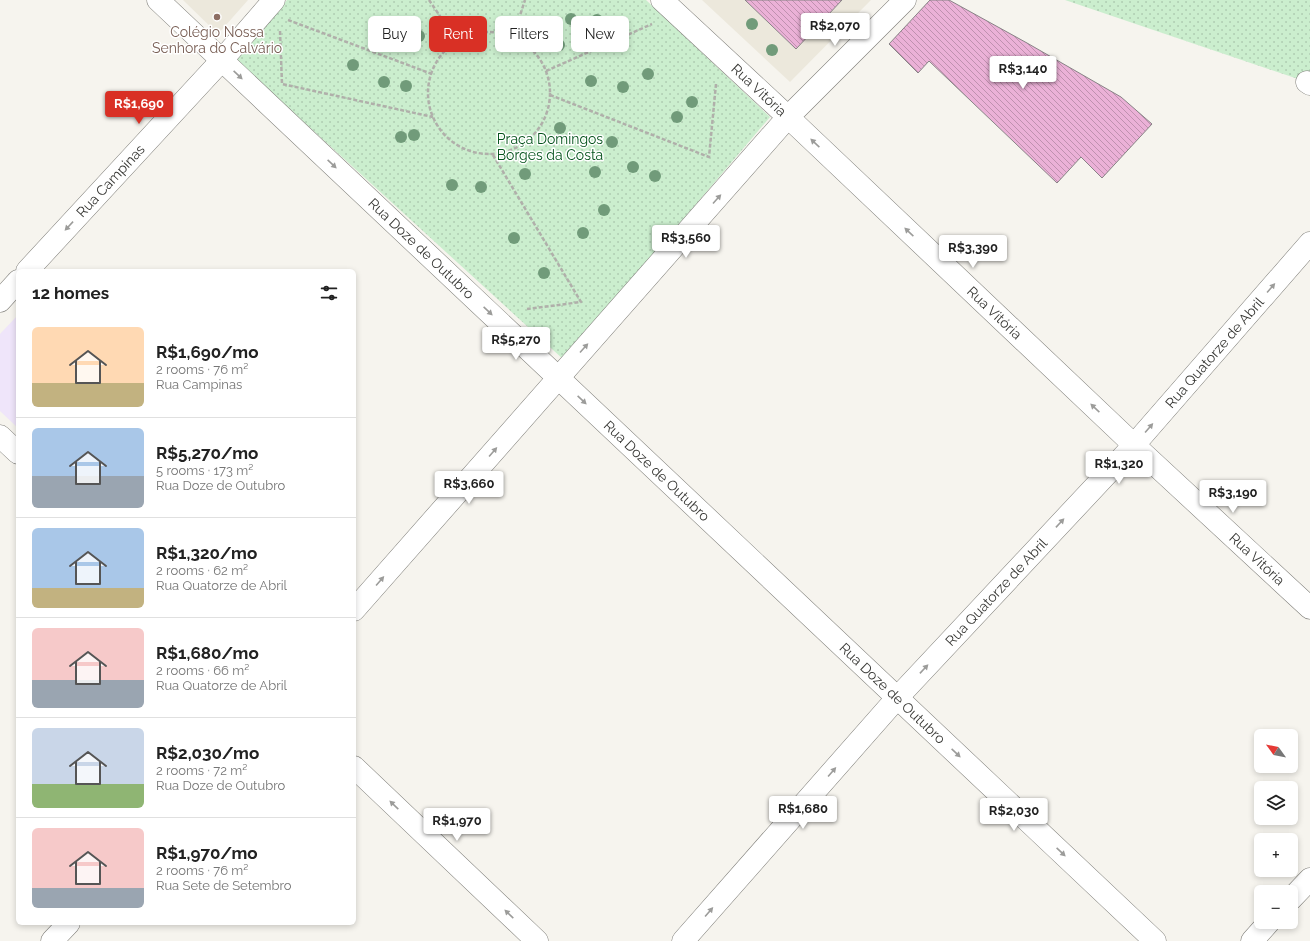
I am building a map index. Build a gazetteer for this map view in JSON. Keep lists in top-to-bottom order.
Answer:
{
  "streets": {
    "street": [
      "Rua Vitória",
      "Rua Campinas",
      "Rua Doze de Outubro",
      "Rua Quatorze de Abril"
    ]
  },
  "crossings": [
    ["Rua Vitória", "Rua Quatorze de Abril"],
    ["Rua Campinas", "Rua Doze de Outubro"],
    ["Rua Doze de Outubro", "Rua Quatorze de Abril"]
  ],
  "one_way": [
    "Rua Vitória",
    "Rua Campinas",
    "Rua Doze de Outubro",
    "Rua Quatorze de Abril"
  ],
  "parks": ["Praça Domingos Borges da Costa"],
  "places": ["Colégio Nossa Senhora do Calvário"],
  "north": "top left",
  "page": {
    "price": [
      "R$2,070",
      "R$3,140",
      "R$1,690",
      "R$3,560",
      "R$3,390",
      "R$5,270",
      "R$1,320",
      "R$3,660",
      "R$3,190",
      "R$1,680",
      "R$2,030",
      "R$1,970"
    ],
    "chip": [
      "Buy",
      "Rent",
      "Filters",
      "New"
    ],
    "heading": "12 homes",
    "list": [
      {
        "name": "R$1,690/mo",
        "note": "2 rooms · 76 m² · Rua Campinas"
      },
      {
        "name": "R$5,270/mo",
        "note": "5 rooms · 173 m² · Rua Doze de Outubro"
      },
      {
        "name": "R$1,320/mo",
        "note": "2 rooms · 62 m² · Rua Quatorze de Abril"
      },
      {
        "name": "R$1,680/mo",
        "note": "2 rooms · 66 m² · Rua Quatorze de Abril"
      },
      {
        "name": "R$2,030/mo",
        "note": "2 rooms · 72 m² · Rua Doze de Outubro"
      },
      {
        "name": "R$1,970/mo",
        "note": "2 rooms · 76 m² · Rua Sete de Setembro"
      }
    ],
    "map_buttons": ["+", "−"]
  }
}
